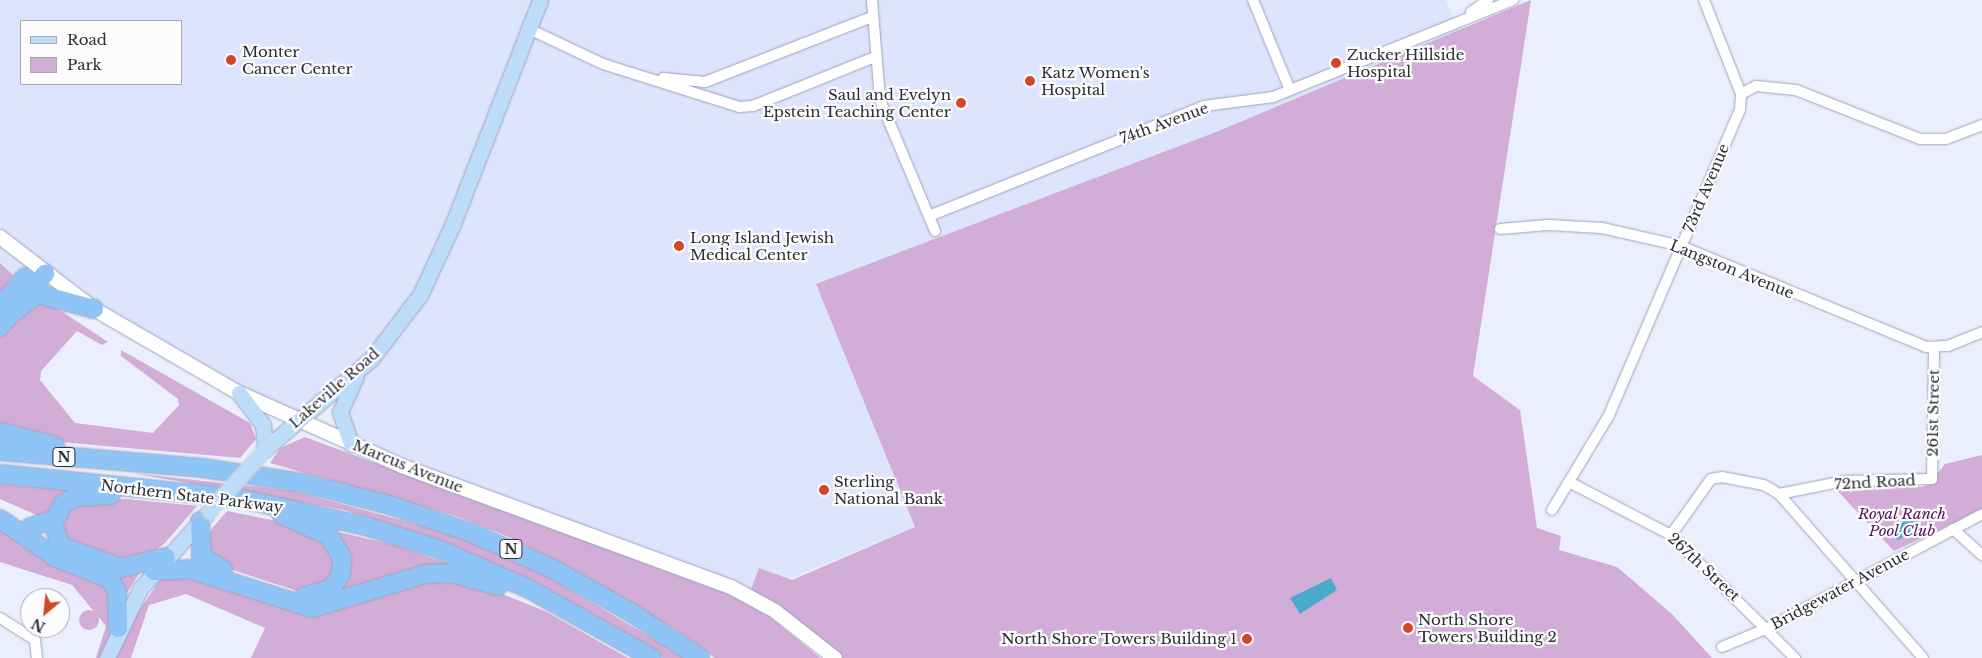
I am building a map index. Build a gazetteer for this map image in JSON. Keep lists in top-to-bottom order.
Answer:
{
  "streets": {
    "highway": ["N", "Northern State Parkway"],
    "main road": ["Lakeville Road", "Marcus Avenue"],
    "street": [
      "74th Avenue",
      "73rd Avenue",
      "Langston Avenue",
      "261st Street",
      "72nd Road",
      "267th Street",
      "Bridgewater Avenue"
    ]
  },
  "crossings": [
    ["73rd Avenue", "Langston Avenue"],
    ["73rd Avenue", "267th Street"],
    ["Langston Avenue", "261st Street"],
    ["Lakeville Road", "Marcus Avenue"],
    ["Lakeville Road", "Northern State Parkway"],
    ["261st Street", "72nd Road"],
    ["267th Street", "Bridgewater Avenue"]
  ],
  "parks": ["Royal Ranch Pool Club"],
  "places": [
    "Monter Cancer Center",
    "Zucker Hillside Hospital",
    "Katz Women's Hospital",
    "Saul and Evelyn Epstein Teaching Center",
    "Long Island Jewish Medical Center",
    "Sterling National Bank",
    "North Shore Towers Building 2",
    "North Shore Towers Building 1"
  ],
  "legend": ["Road", "Park"],
  "north": "bottom left"
}
